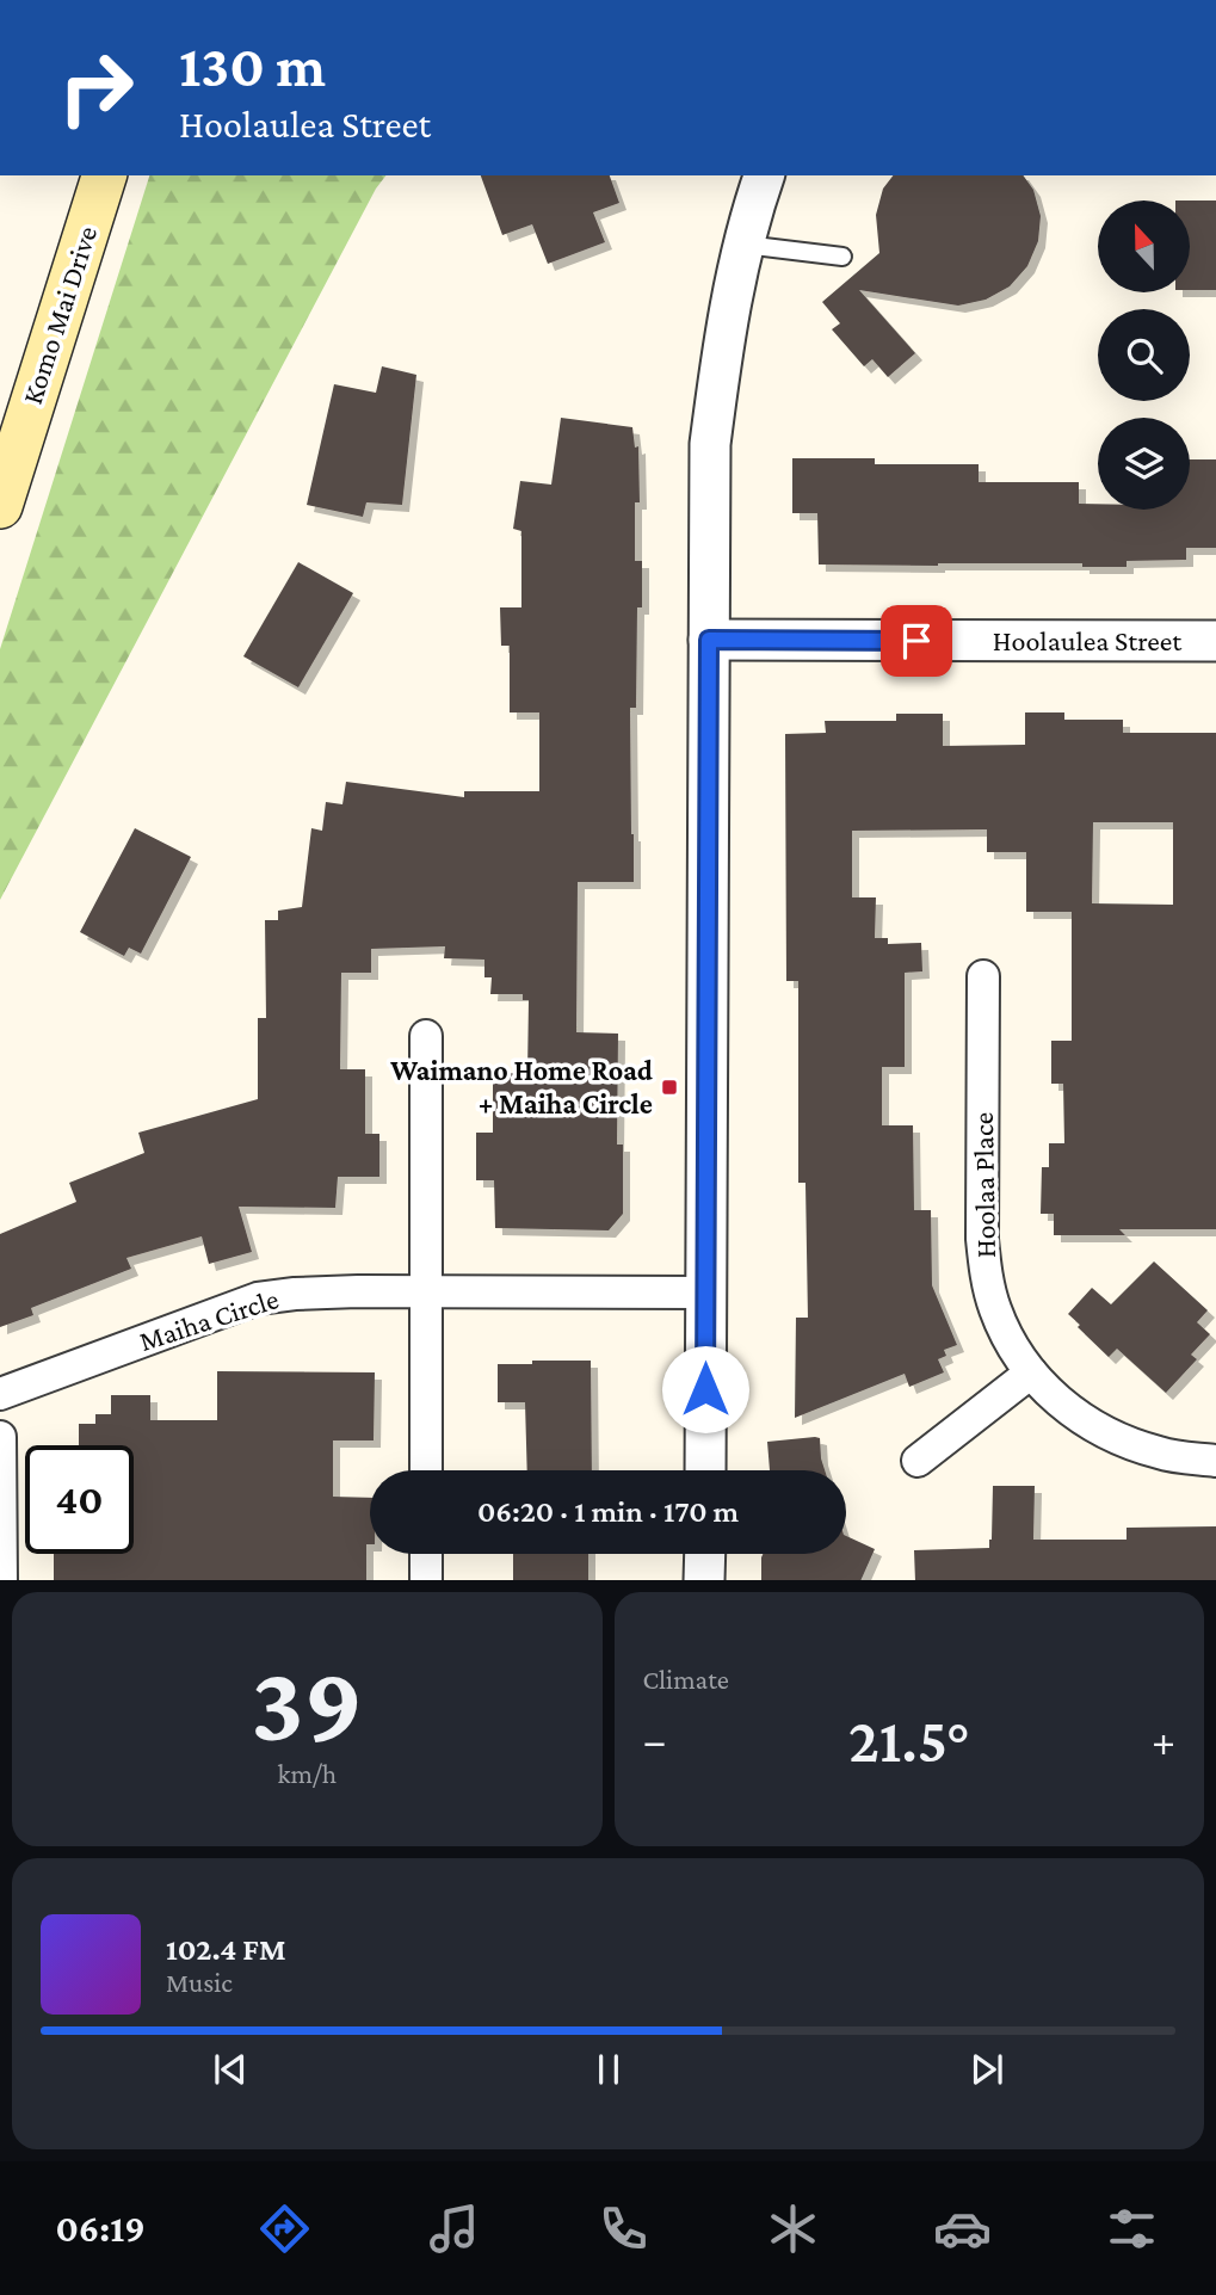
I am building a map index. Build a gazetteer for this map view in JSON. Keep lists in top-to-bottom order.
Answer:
{
  "streets": {
    "main road": ["Komo Mai Drive"],
    "street": ["Hoolaulea Street", "Hoolaa Place", "Maiha Circle"]
  },
  "places": {
    "transit": ["Waimano Home Road + Maiha Circle"]
  },
  "north": "top",
  "page": {
    "turn": ["130 m", "Hoolaulea Street"],
    "limit": "40",
    "trip": "06:20 · 1 min · 170 m",
    "tile": [
      ["39", "km/h"],
      "Climate"
    ],
    "heat": ["−", "21.5°", "+"],
    "song": ["102.4 FM", "Music"],
    "tabs": "06:19"
  }
}
